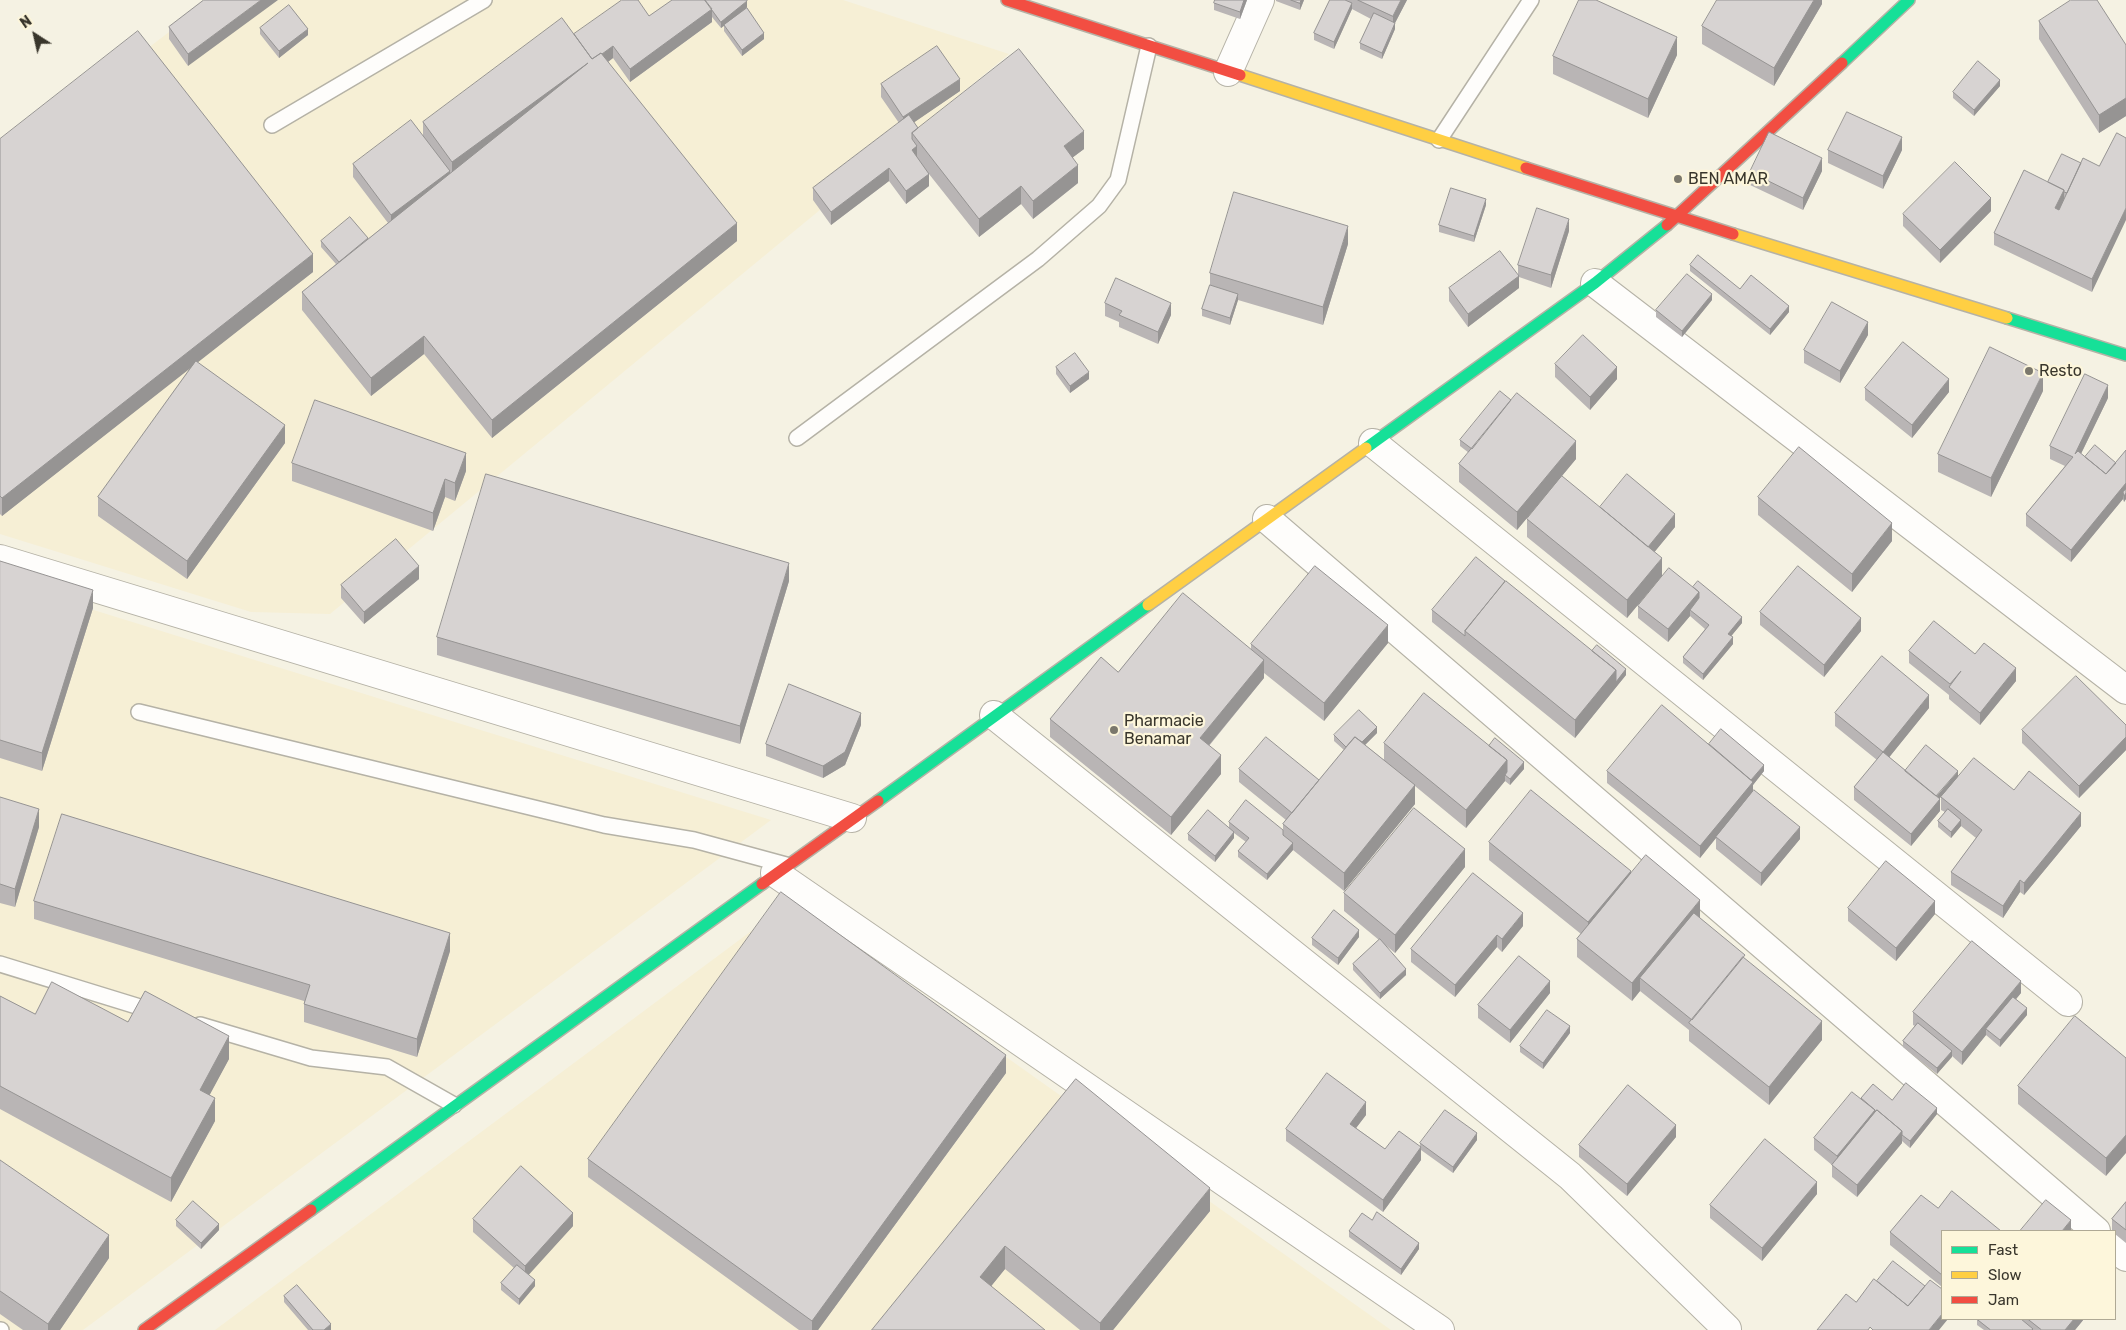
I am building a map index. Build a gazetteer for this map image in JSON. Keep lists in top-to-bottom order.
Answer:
{
  "places": ["BEN AMAR", "Resto", "Pharmacie Benamar"],
  "legend": ["Fast", "Slow", "Jam"],
  "north": "top left"
}
